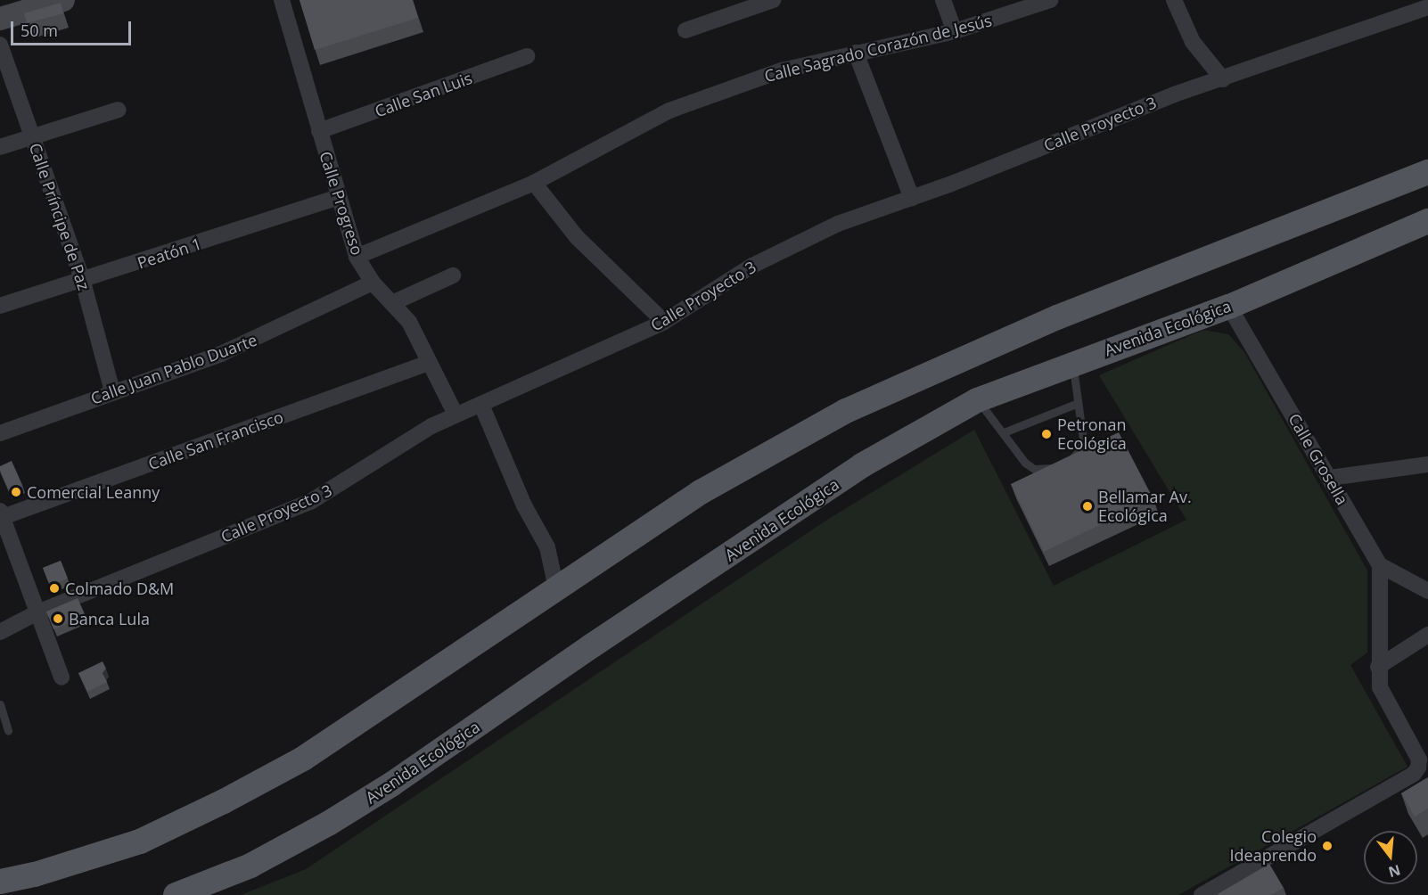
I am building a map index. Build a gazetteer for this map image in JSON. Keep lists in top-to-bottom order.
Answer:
{
  "streets": {
    "main road": ["Avenida Ecológica"],
    "street": [
      "Calle Sagrado Corazón de Jesús",
      "Calle San Luis",
      "Calle Proyecto 3",
      "Calle Progreso",
      "Calle Príncipe de Paz",
      "Peatón 1",
      "Calle Juan Pablo Duarte",
      "Calle San Francisco",
      "Calle Grosella"
    ]
  },
  "crossings": [
    ["Calle Sagrado Corazón de Jesús", "Calle Progreso"],
    ["Calle San Luis", "Calle Progreso"],
    ["Calle Proyecto 3", "Calle Progreso"],
    ["Calle Progreso", "Peatón 1"],
    ["Calle Progreso", "Calle Juan Pablo Duarte"],
    ["Calle Progreso", "Calle San Francisco"],
    ["Calle Príncipe de Paz", "Peatón 1"],
    ["Calle Príncipe de Paz", "Calle Juan Pablo Duarte"],
    ["Avenida Ecológica", "Calle Grosella"]
  ],
  "places": [
    "Petronan Ecológica",
    "Comercial Leanny",
    "Bellamar Av. Ecológica",
    "Colmado D&M",
    "Banca Lula",
    "Colegio Ideaprendo"
  ],
  "scale_bar": "50 m",
  "north": "bottom"
}
